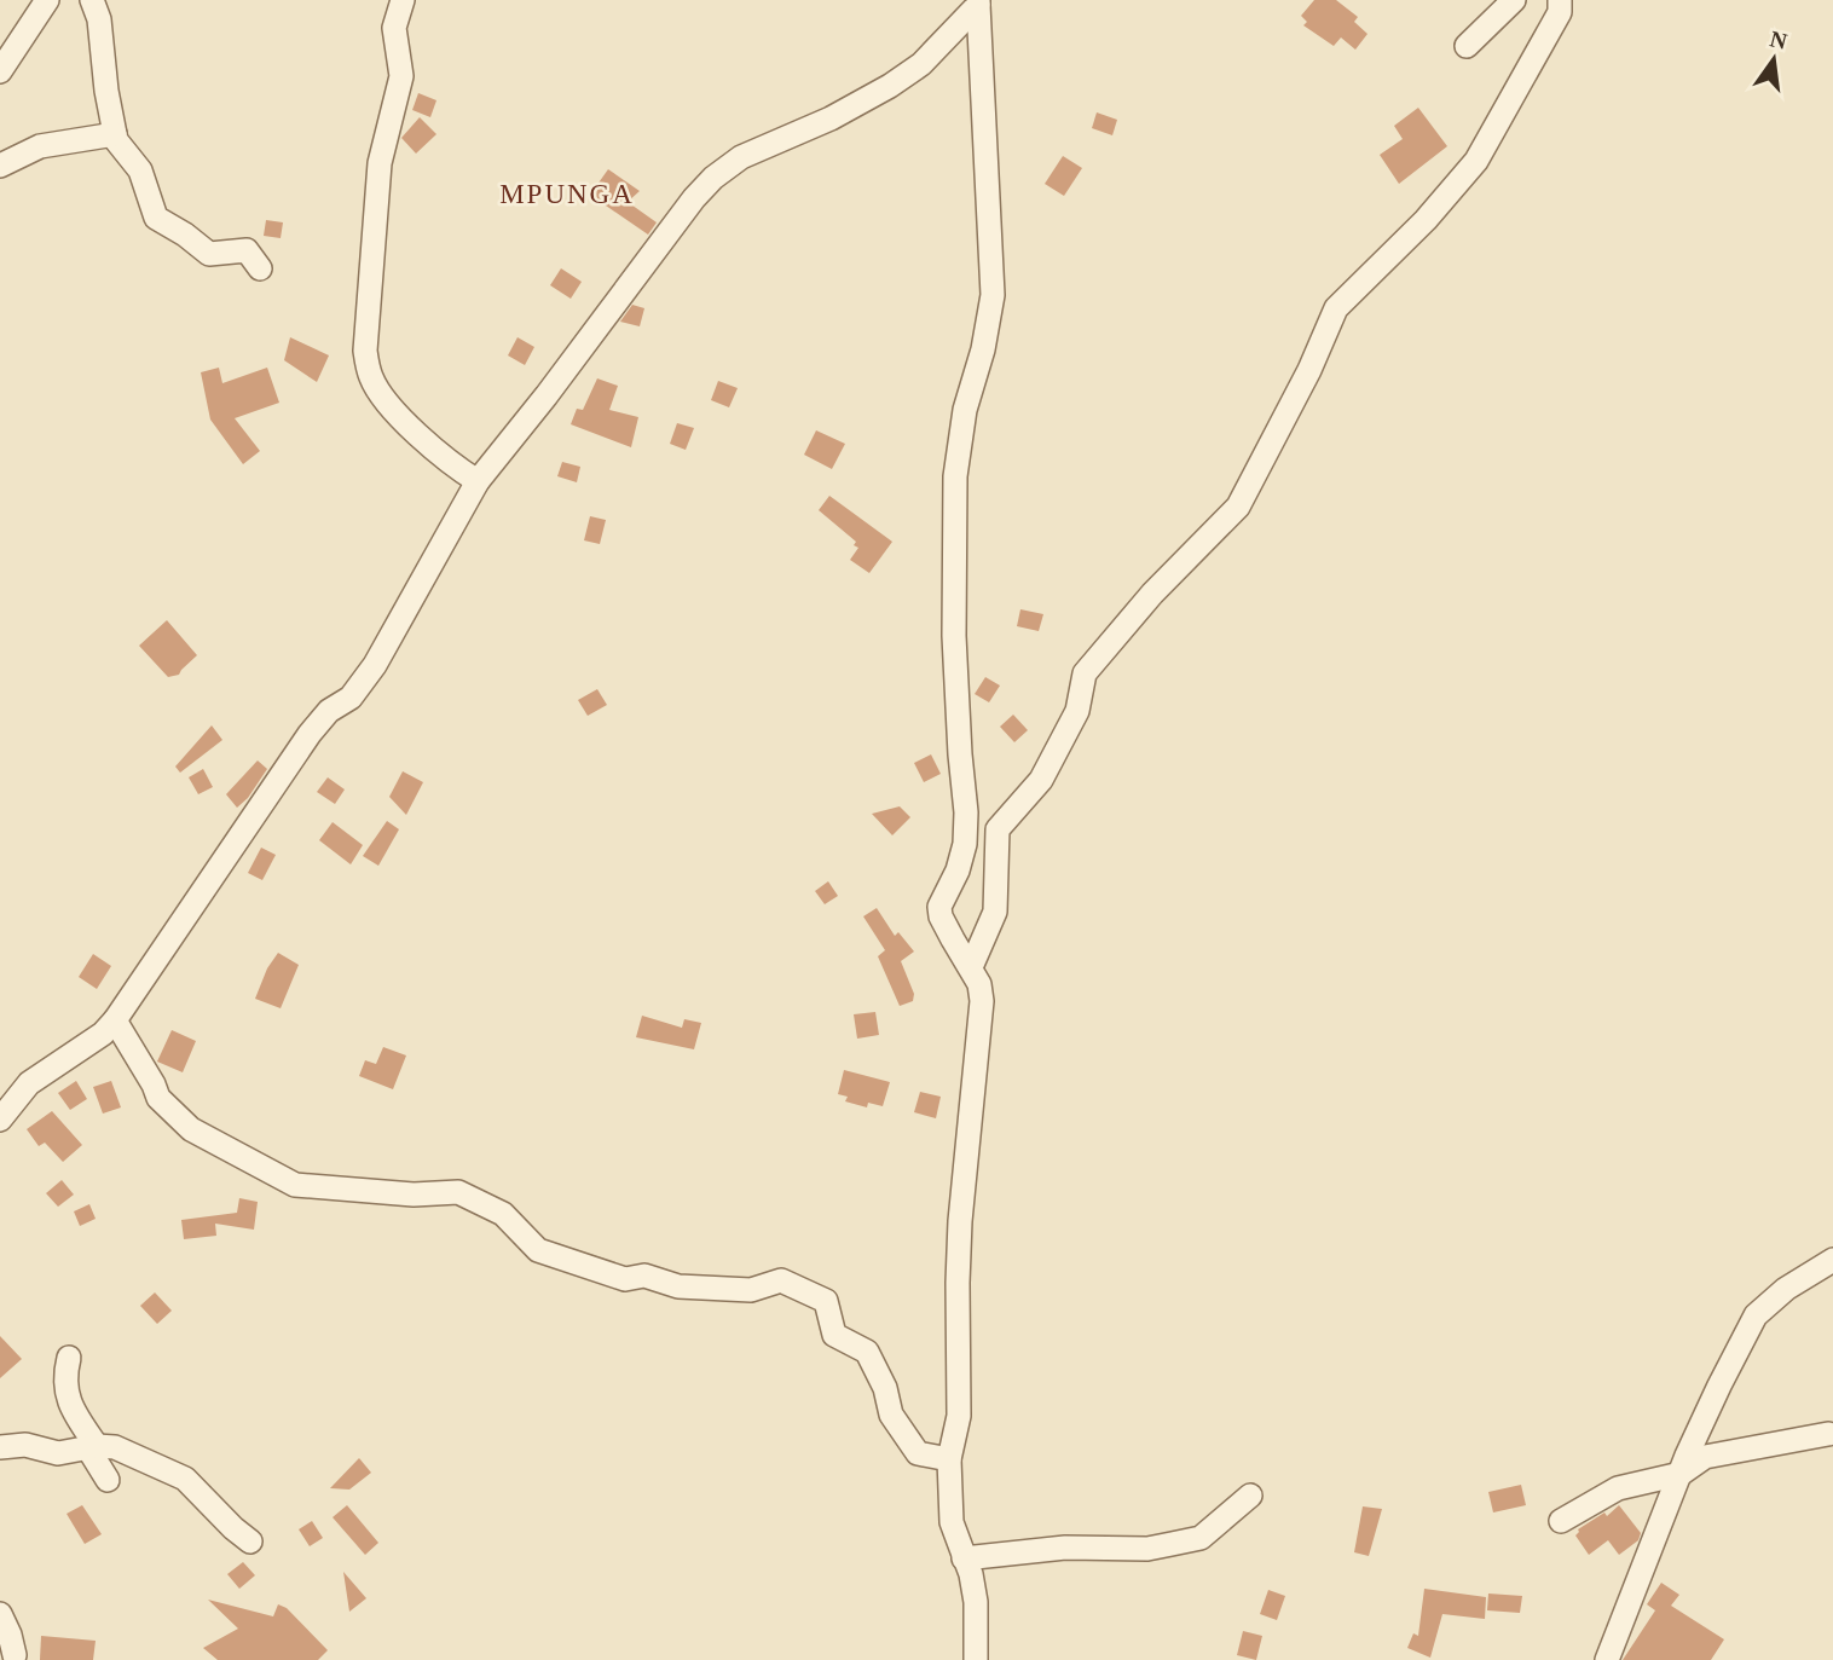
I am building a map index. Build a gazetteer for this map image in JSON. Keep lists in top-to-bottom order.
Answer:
{
  "districts": ["MPUNGA"],
  "north": "top"
}
